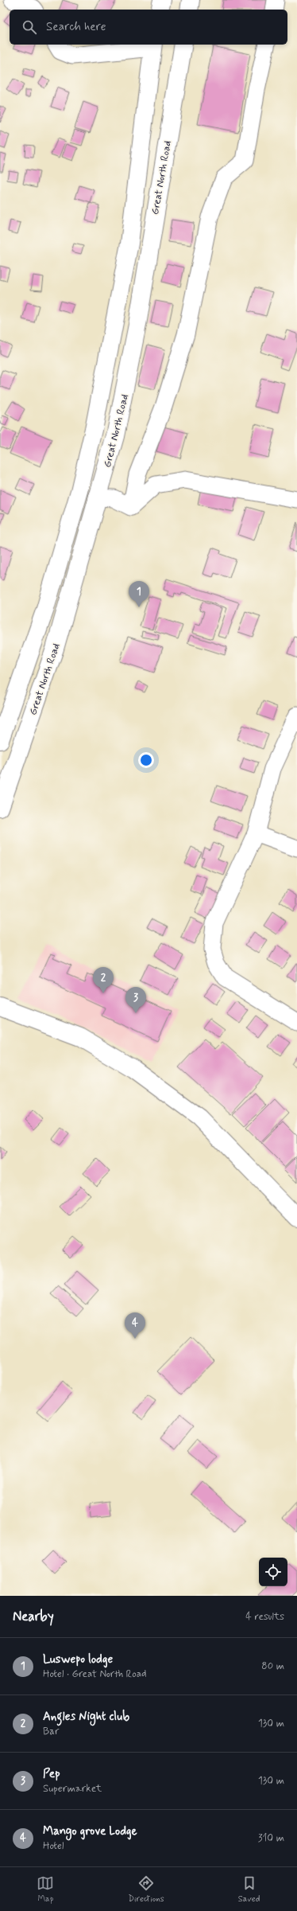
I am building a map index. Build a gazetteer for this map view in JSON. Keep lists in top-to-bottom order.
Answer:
{
  "streets": {
    "main road": ["Great North Road"]
  },
  "page": {
    "search": "Search here",
    "pins": [
      "1",
      "2",
      "3",
      "4"
    ],
    "heading": ["Nearby", "4 results"],
    "list": [
      {
        "mark": "1",
        "name": "Luswepo lodge",
        "note": "Hotel · Great North Road",
        "value": "80 m"
      },
      {
        "mark": "2",
        "name": "Angles Night club",
        "note": "Bar",
        "value": "130 m"
      },
      {
        "mark": "3",
        "name": "Pep",
        "note": "Supermarket",
        "value": "130 m"
      },
      {
        "mark": "4",
        "name": "Mango grove Lodge",
        "note": "Hotel",
        "value": "310 m"
      }
    ],
    "nav": ["Map", "Directions", "Saved"]
  }
}
